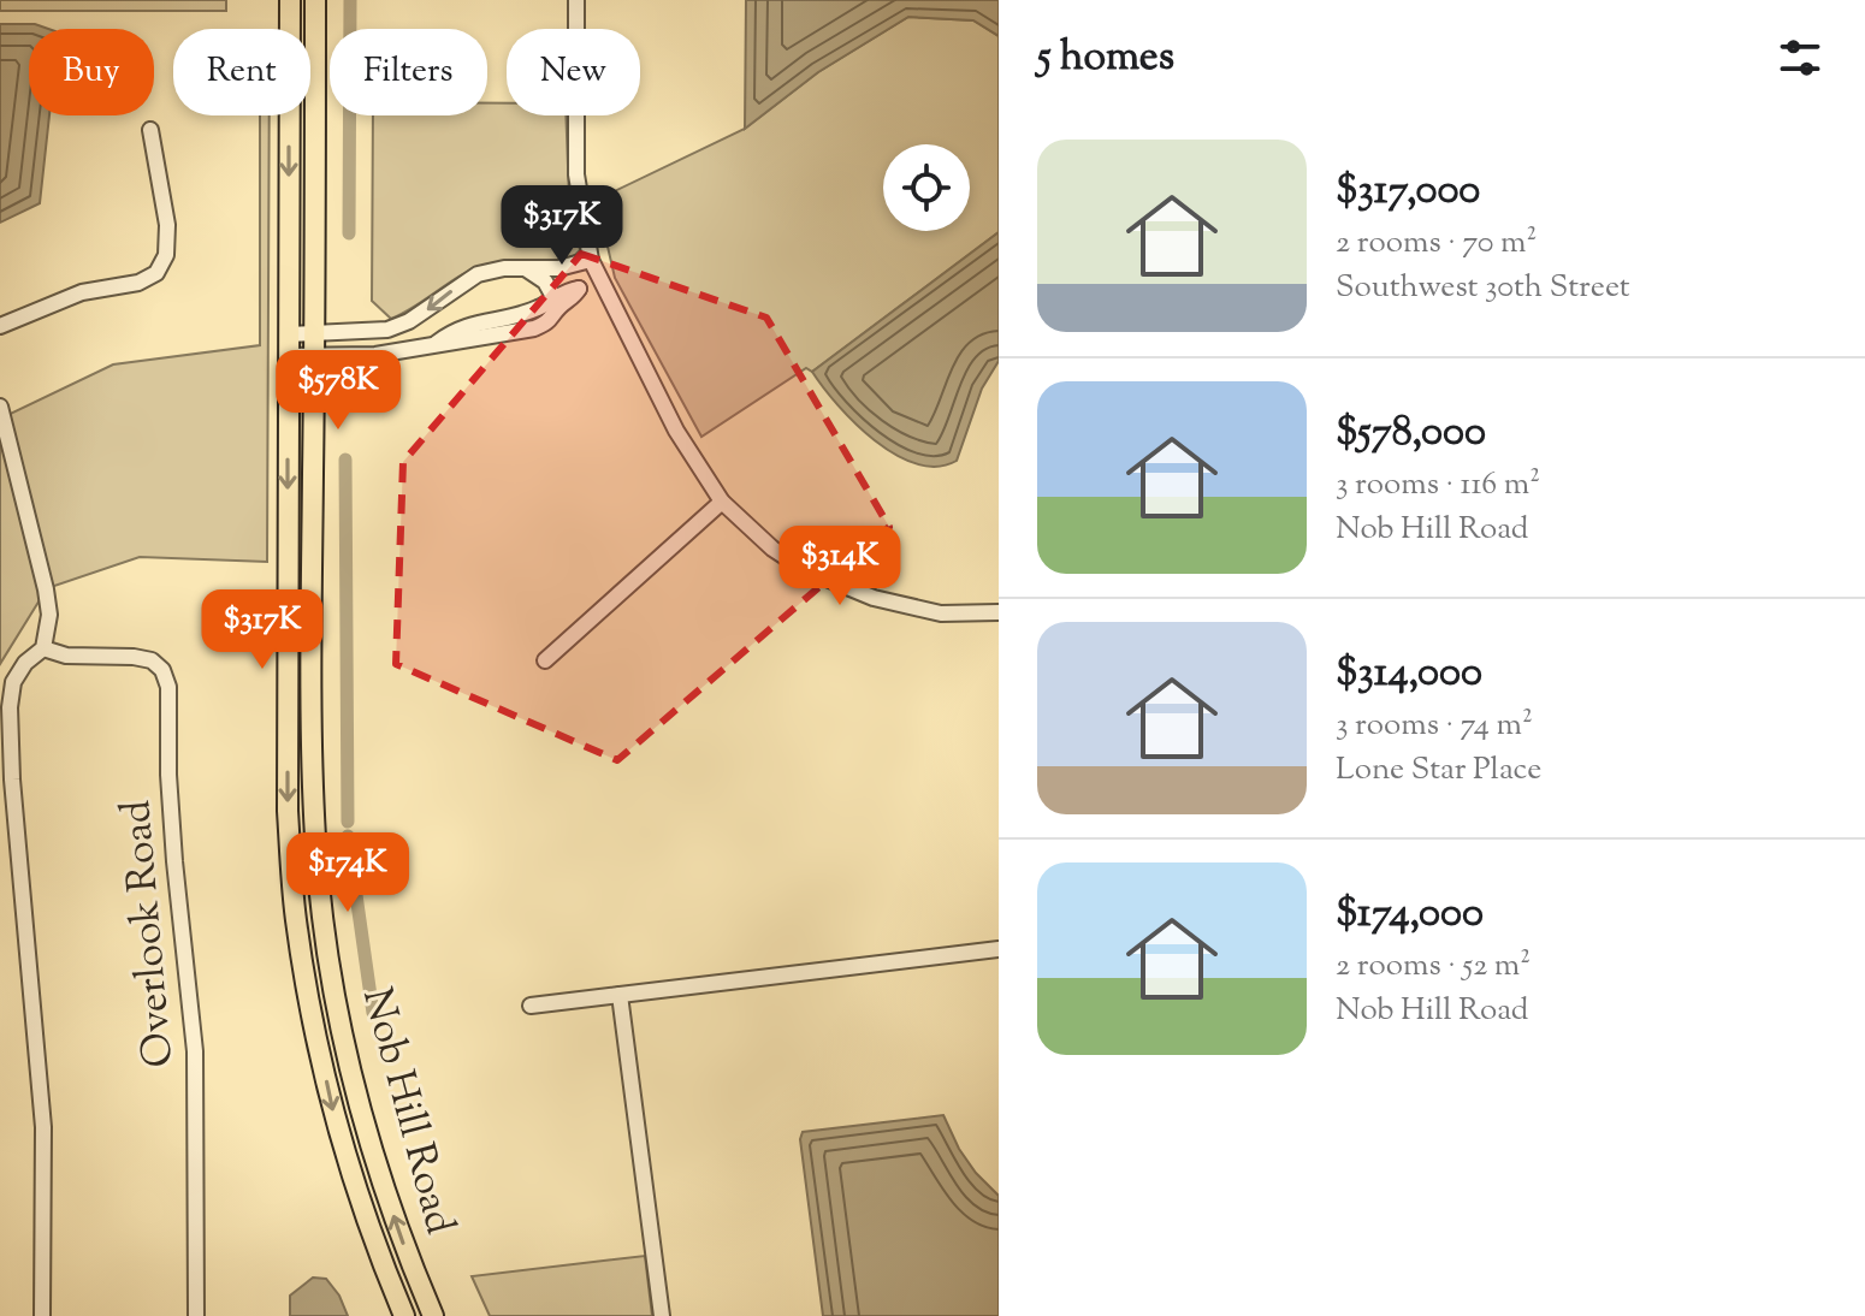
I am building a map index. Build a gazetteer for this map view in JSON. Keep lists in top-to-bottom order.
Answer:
{
  "streets": {
    "main road": ["Nob Hill Road"],
    "street": ["Overlook Road"]
  },
  "page": {
    "heading": "5 homes",
    "chip": [
      "Buy",
      "Rent",
      "Filters",
      "New"
    ],
    "list": [
      {
        "name": "$317,000",
        "note": "2 rooms · 70 m² · Southwest 30th Street"
      },
      {
        "name": "$578,000",
        "note": "3 rooms · 116 m² · Nob Hill Road"
      },
      {
        "name": "$314,000",
        "note": "3 rooms · 74 m² · Lone Star Place"
      },
      {
        "name": "$174,000",
        "note": "2 rooms · 52 m² · Nob Hill Road"
      }
    ],
    "price": [
      "$317K",
      "$578K",
      "$314K",
      "$317K",
      "$174K"
    ]
  }
}
